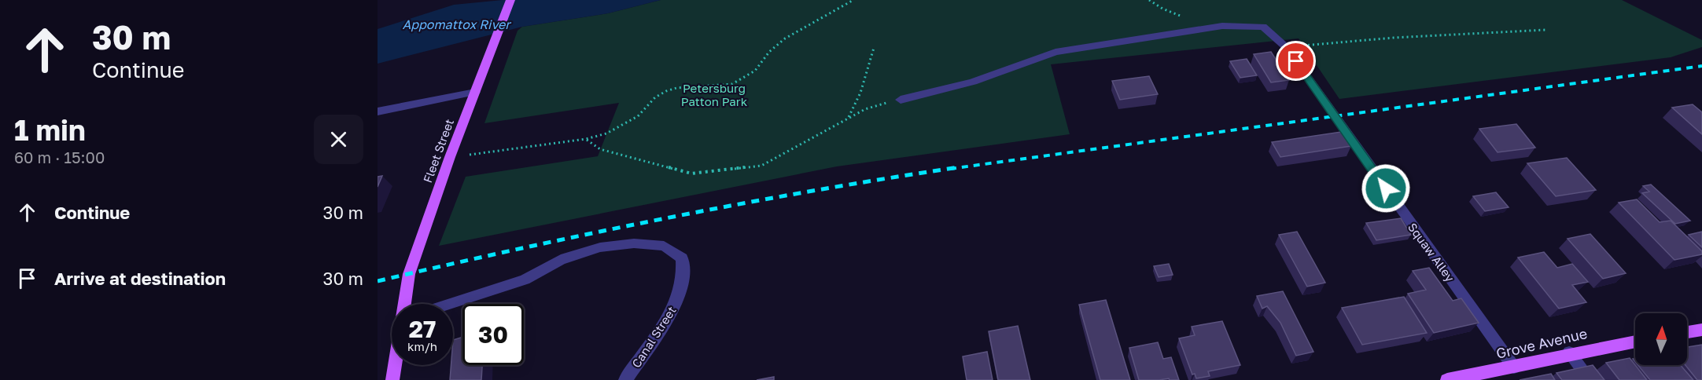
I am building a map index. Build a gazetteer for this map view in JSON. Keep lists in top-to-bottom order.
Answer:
{
  "streets": {
    "main road": ["Fleet Street", "Grove Avenue"],
    "street": ["Squaw Alley", "Canal Street"]
  },
  "crossings": [
    ["Squaw Alley", "Grove Avenue"]
  ],
  "water": ["Appomattox River"],
  "parks": ["Petersburg Patton Park"],
  "north": "top",
  "page": {
    "turn": ["30 m", "Continue"],
    "heading": ["1 min", "60 m · 15:00"],
    "list": [
      {
        "name": "Continue",
        "value": "30 m"
      },
      {
        "name": "Arrive at destination",
        "value": "30 m"
      }
    ],
    "speed": "27 km/h",
    "limit": "30"
  }
}
